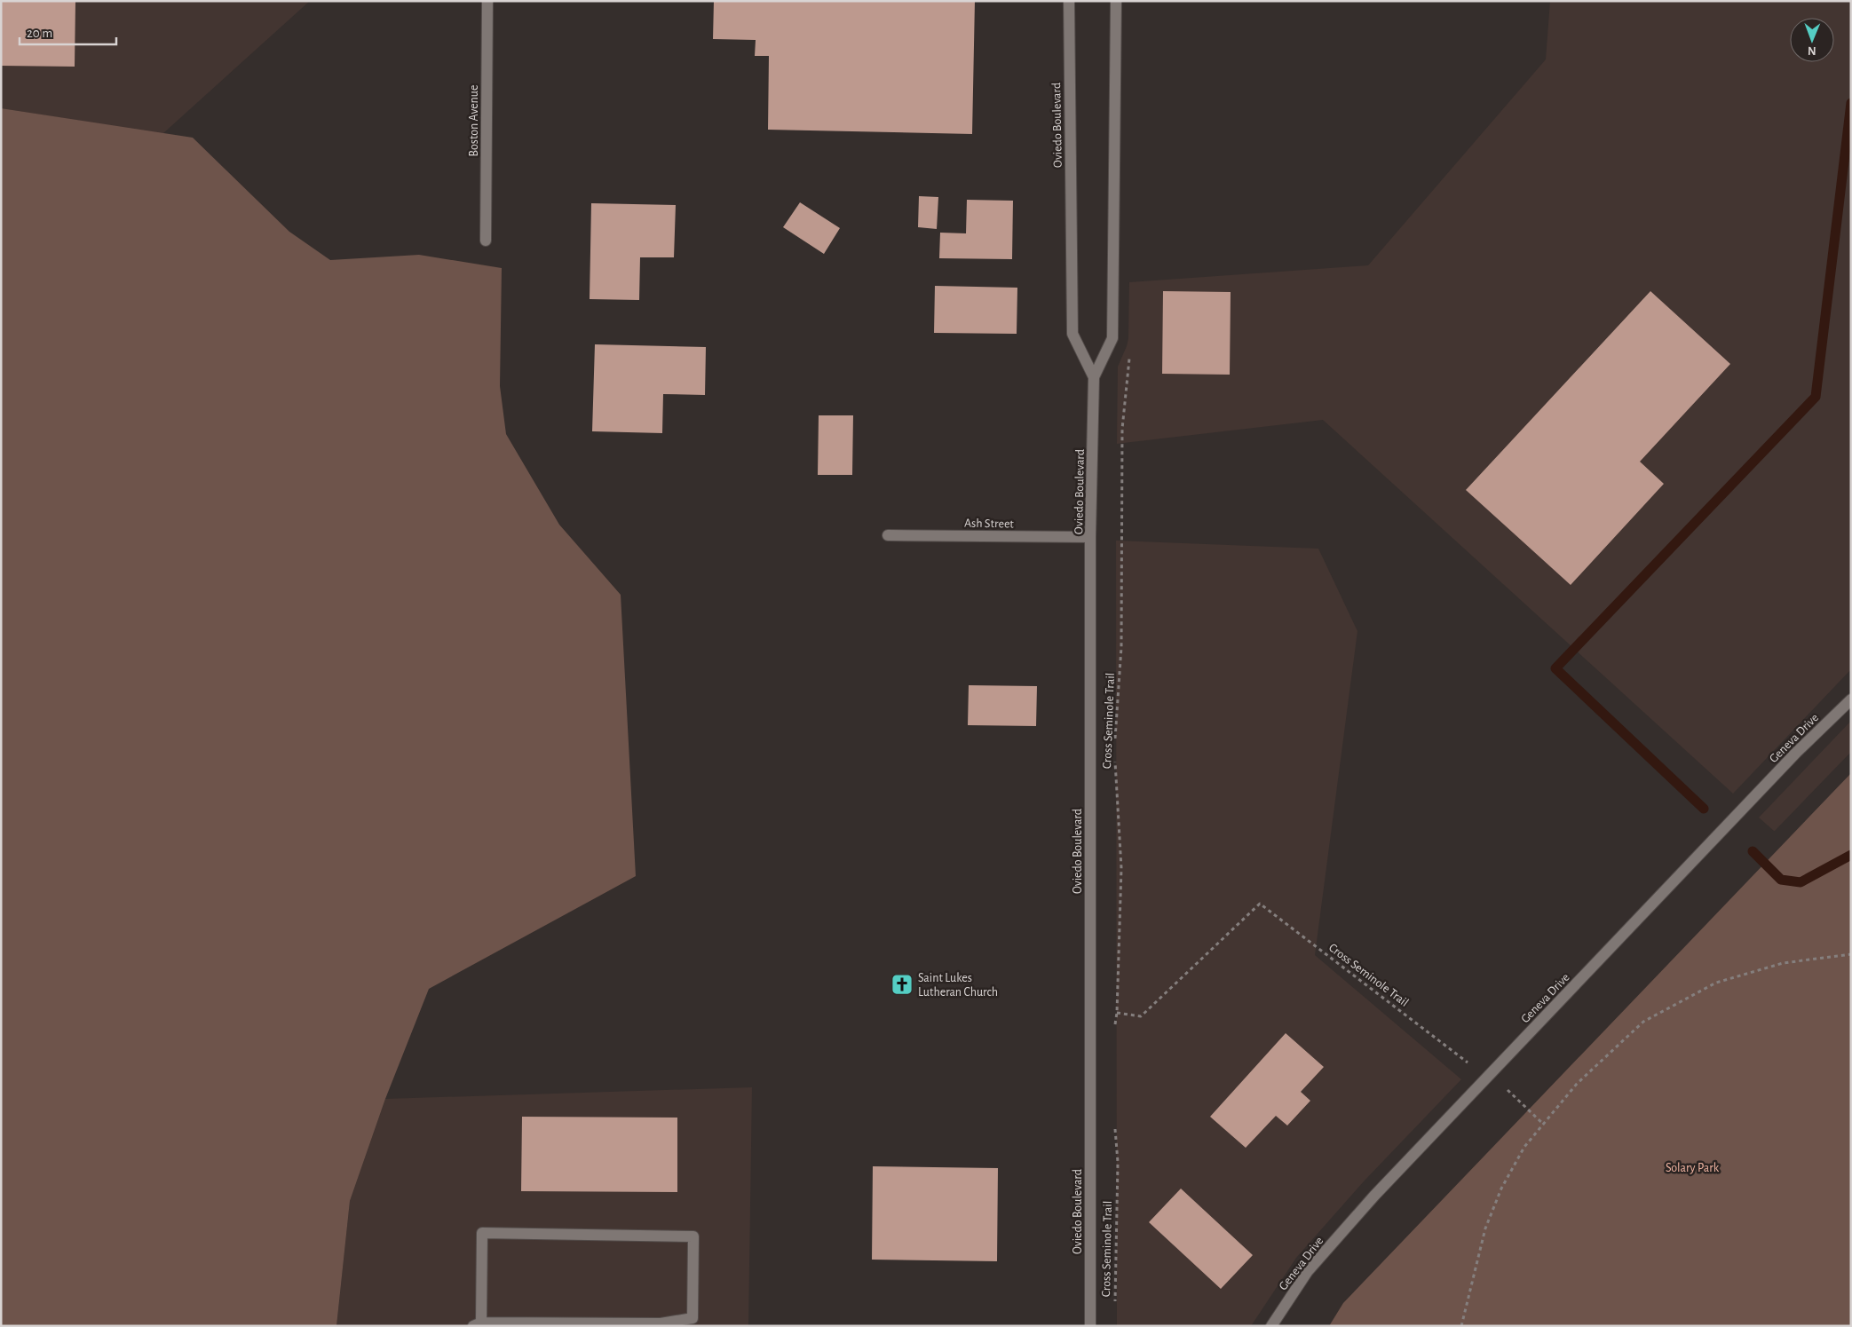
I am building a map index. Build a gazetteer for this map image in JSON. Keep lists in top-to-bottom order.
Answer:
{
  "streets": {
    "main road": [
      "Boston Avenue",
      "Oviedo Boulevard",
      "Ash Street",
      "Geneva Drive"
    ],
    "path": ["Cross Seminole Trail"]
  },
  "crossings": [
    ["Oviedo Boulevard", "Ash Street"]
  ],
  "parks": ["Solary Park"],
  "places": {
    "church": ["Saint Lukes Lutheran Church"]
  },
  "scale_bar": "20 m",
  "north": "bottom"
}
